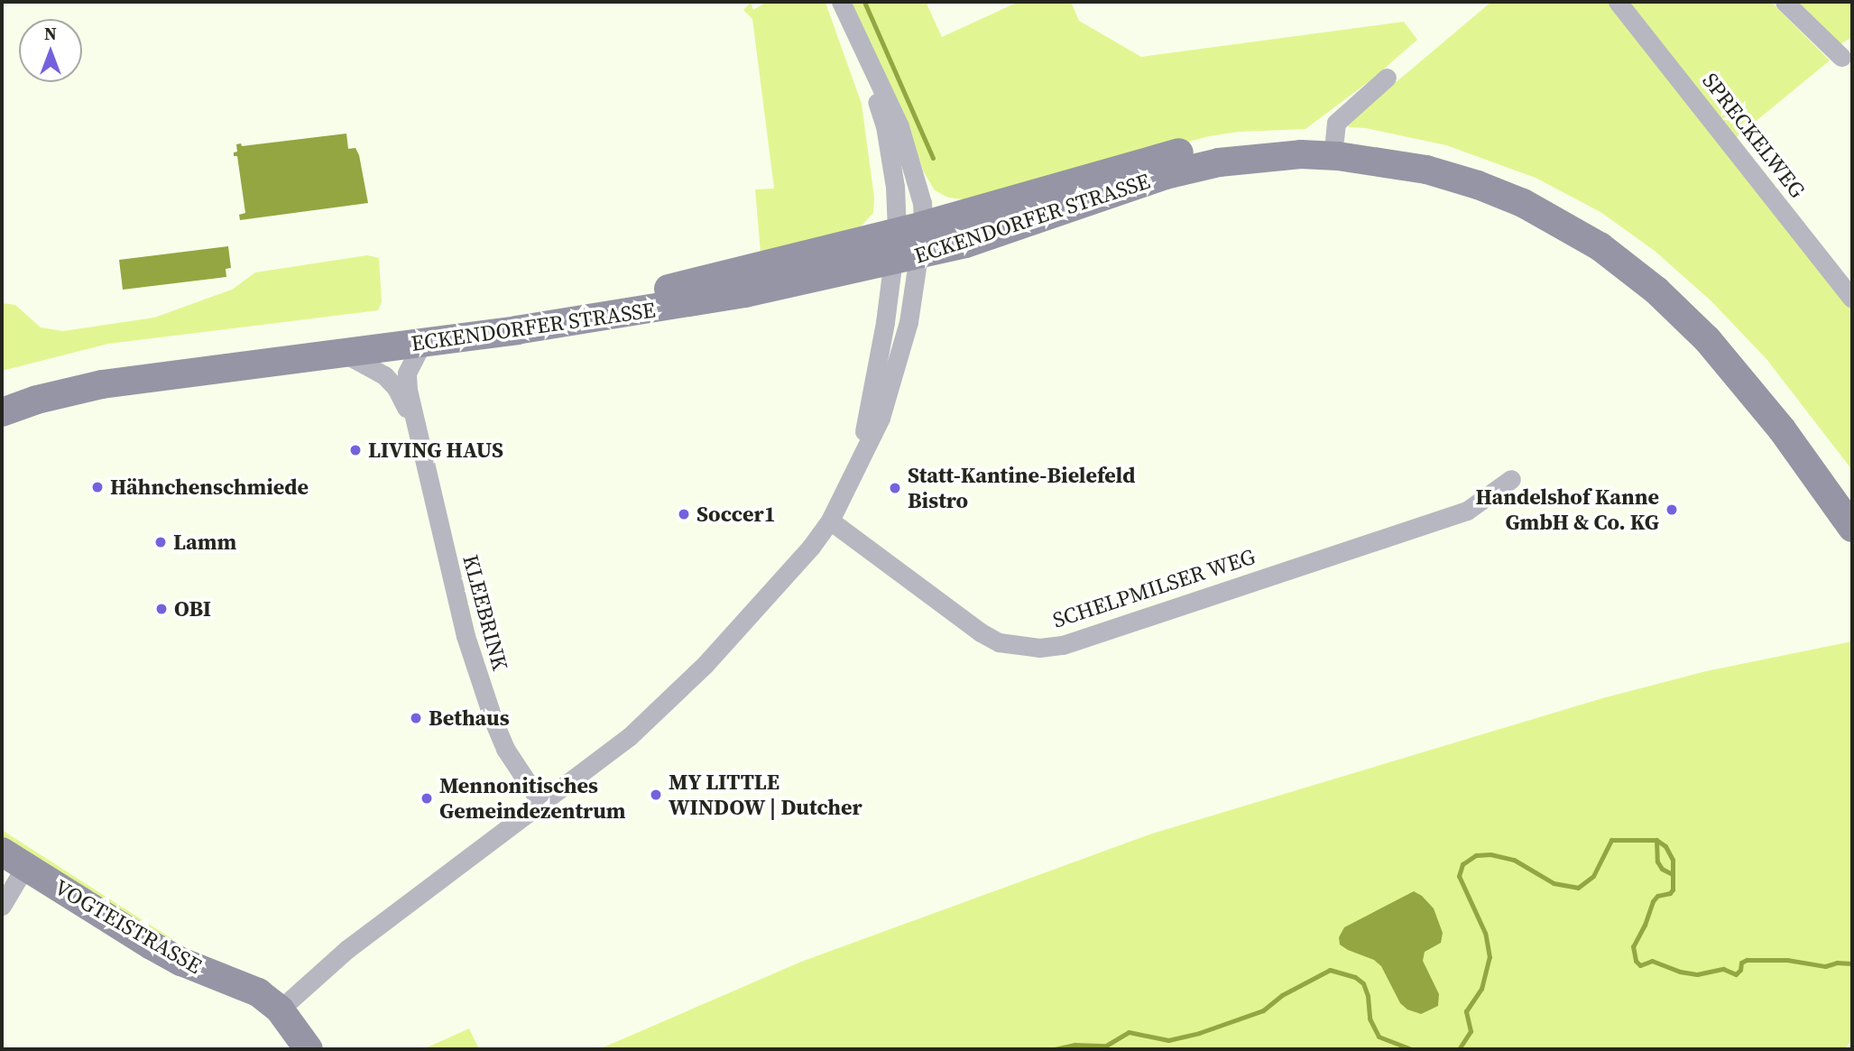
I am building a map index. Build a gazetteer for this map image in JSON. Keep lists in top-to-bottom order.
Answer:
{
  "streets": {
    "main road": ["ECKENDORFER STRASSE", "VOGTEISTRASSE"],
    "street": ["SPRECKELWEG", "SCHELPMILSER WEG", "KLEEBRINK"]
  },
  "crossings": [
    ["ECKENDORFER STRASSE", "KLEEBRINK"]
  ],
  "places": [
    "LIVING HAUS",
    "Hähnchenschmiede",
    "Statt-Kantine-Bielefeld Bistro",
    "Handelshof Kanne GmbH & Co. KG",
    "Soccer1",
    "Lamm",
    "OBI",
    "Bethaus",
    "MY LITTLE WINDOW | Dutcher",
    "Mennonitisches Gemeindezentrum"
  ],
  "north": "top"
}
